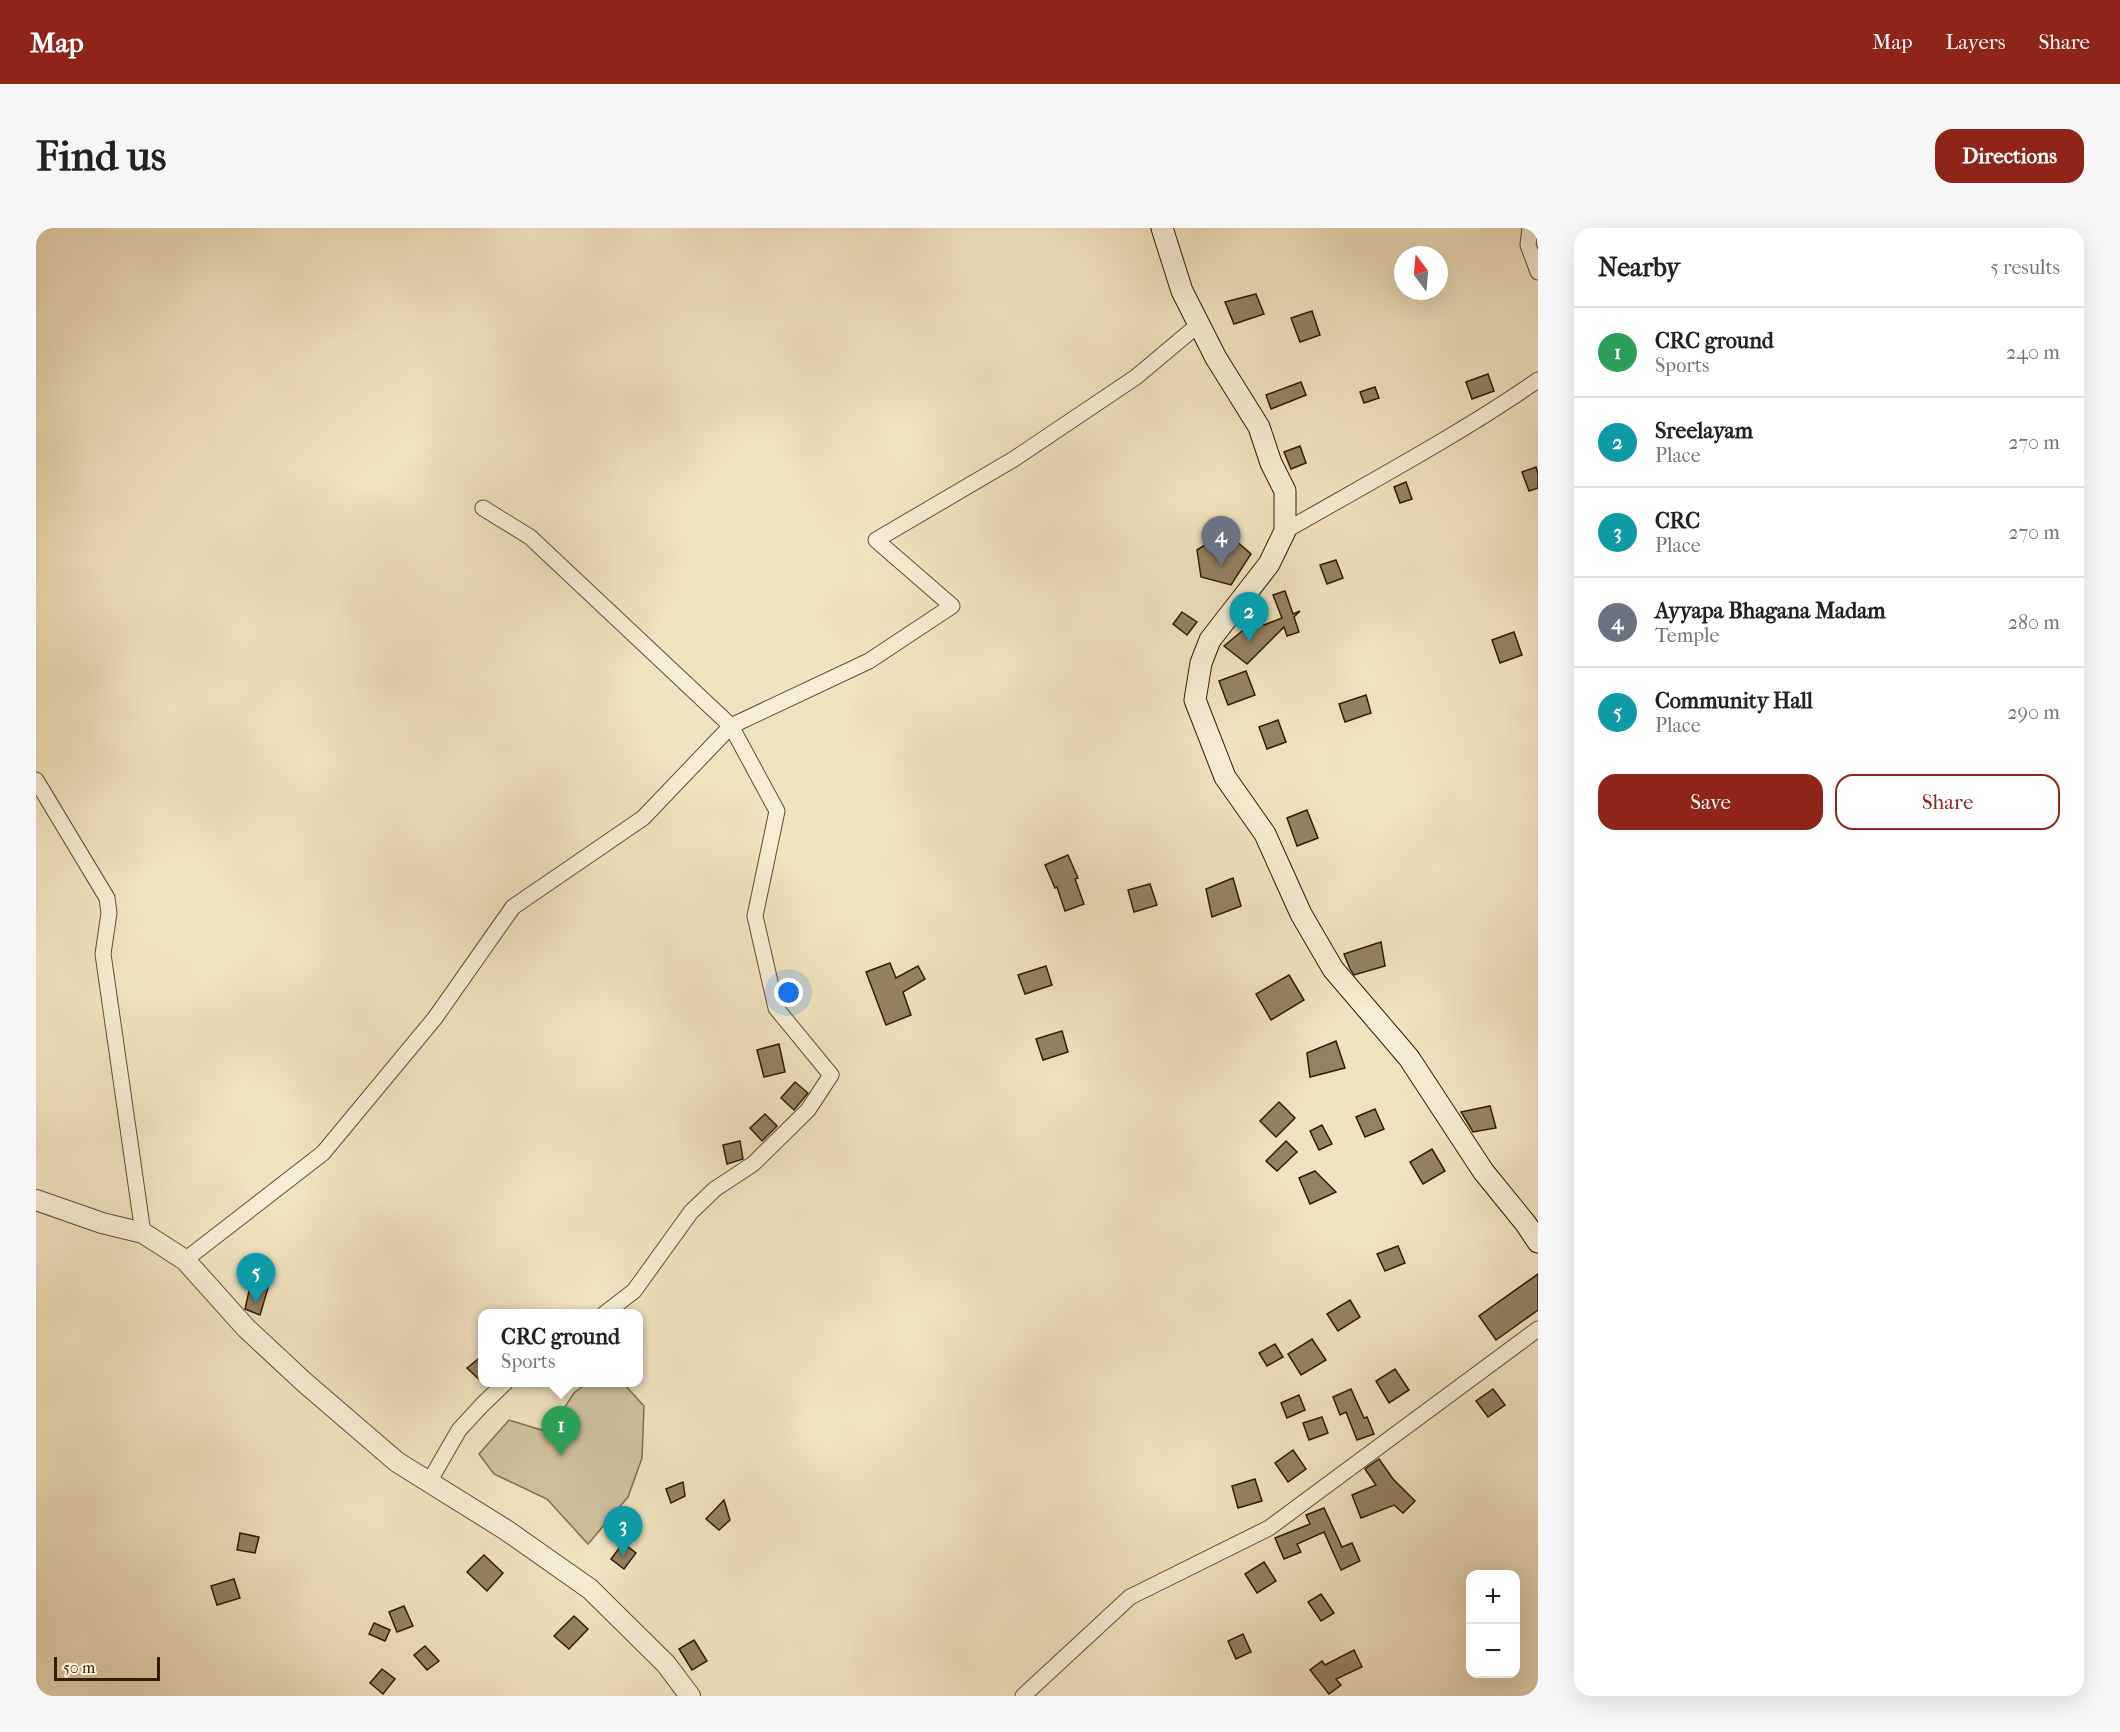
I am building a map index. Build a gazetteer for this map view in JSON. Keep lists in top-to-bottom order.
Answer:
{
  "scale_bar": "50 m",
  "north": "top",
  "page": {
    "header": "Map",
    "nav": ["Map", "Layers", "Share"],
    "buttons": [
      "Directions",
      ["Save", "Share"]
    ],
    "title": "Find us",
    "heading": ["Nearby", "5 results"],
    "list": [
      {
        "mark": "1",
        "name": "CRC ground",
        "note": "Sports",
        "value": "240 m"
      },
      {
        "mark": "2",
        "name": "Sreelayam",
        "note": "Place",
        "value": "270 m"
      },
      {
        "mark": "3",
        "name": "CRC",
        "note": "Place",
        "value": "270 m"
      },
      {
        "mark": "4",
        "name": "Ayyapa Bhagana Madam",
        "note": "Temple",
        "value": "280 m"
      },
      {
        "mark": "5",
        "name": "Community Hall",
        "note": "Place",
        "value": "290 m"
      }
    ],
    "pins": [
      "4",
      "2",
      "5",
      "1",
      "3"
    ],
    "popup": ["CRC ground", "Sports"],
    "map_buttons": ["+", "−"],
    "scale": "50 m"
  }
}
